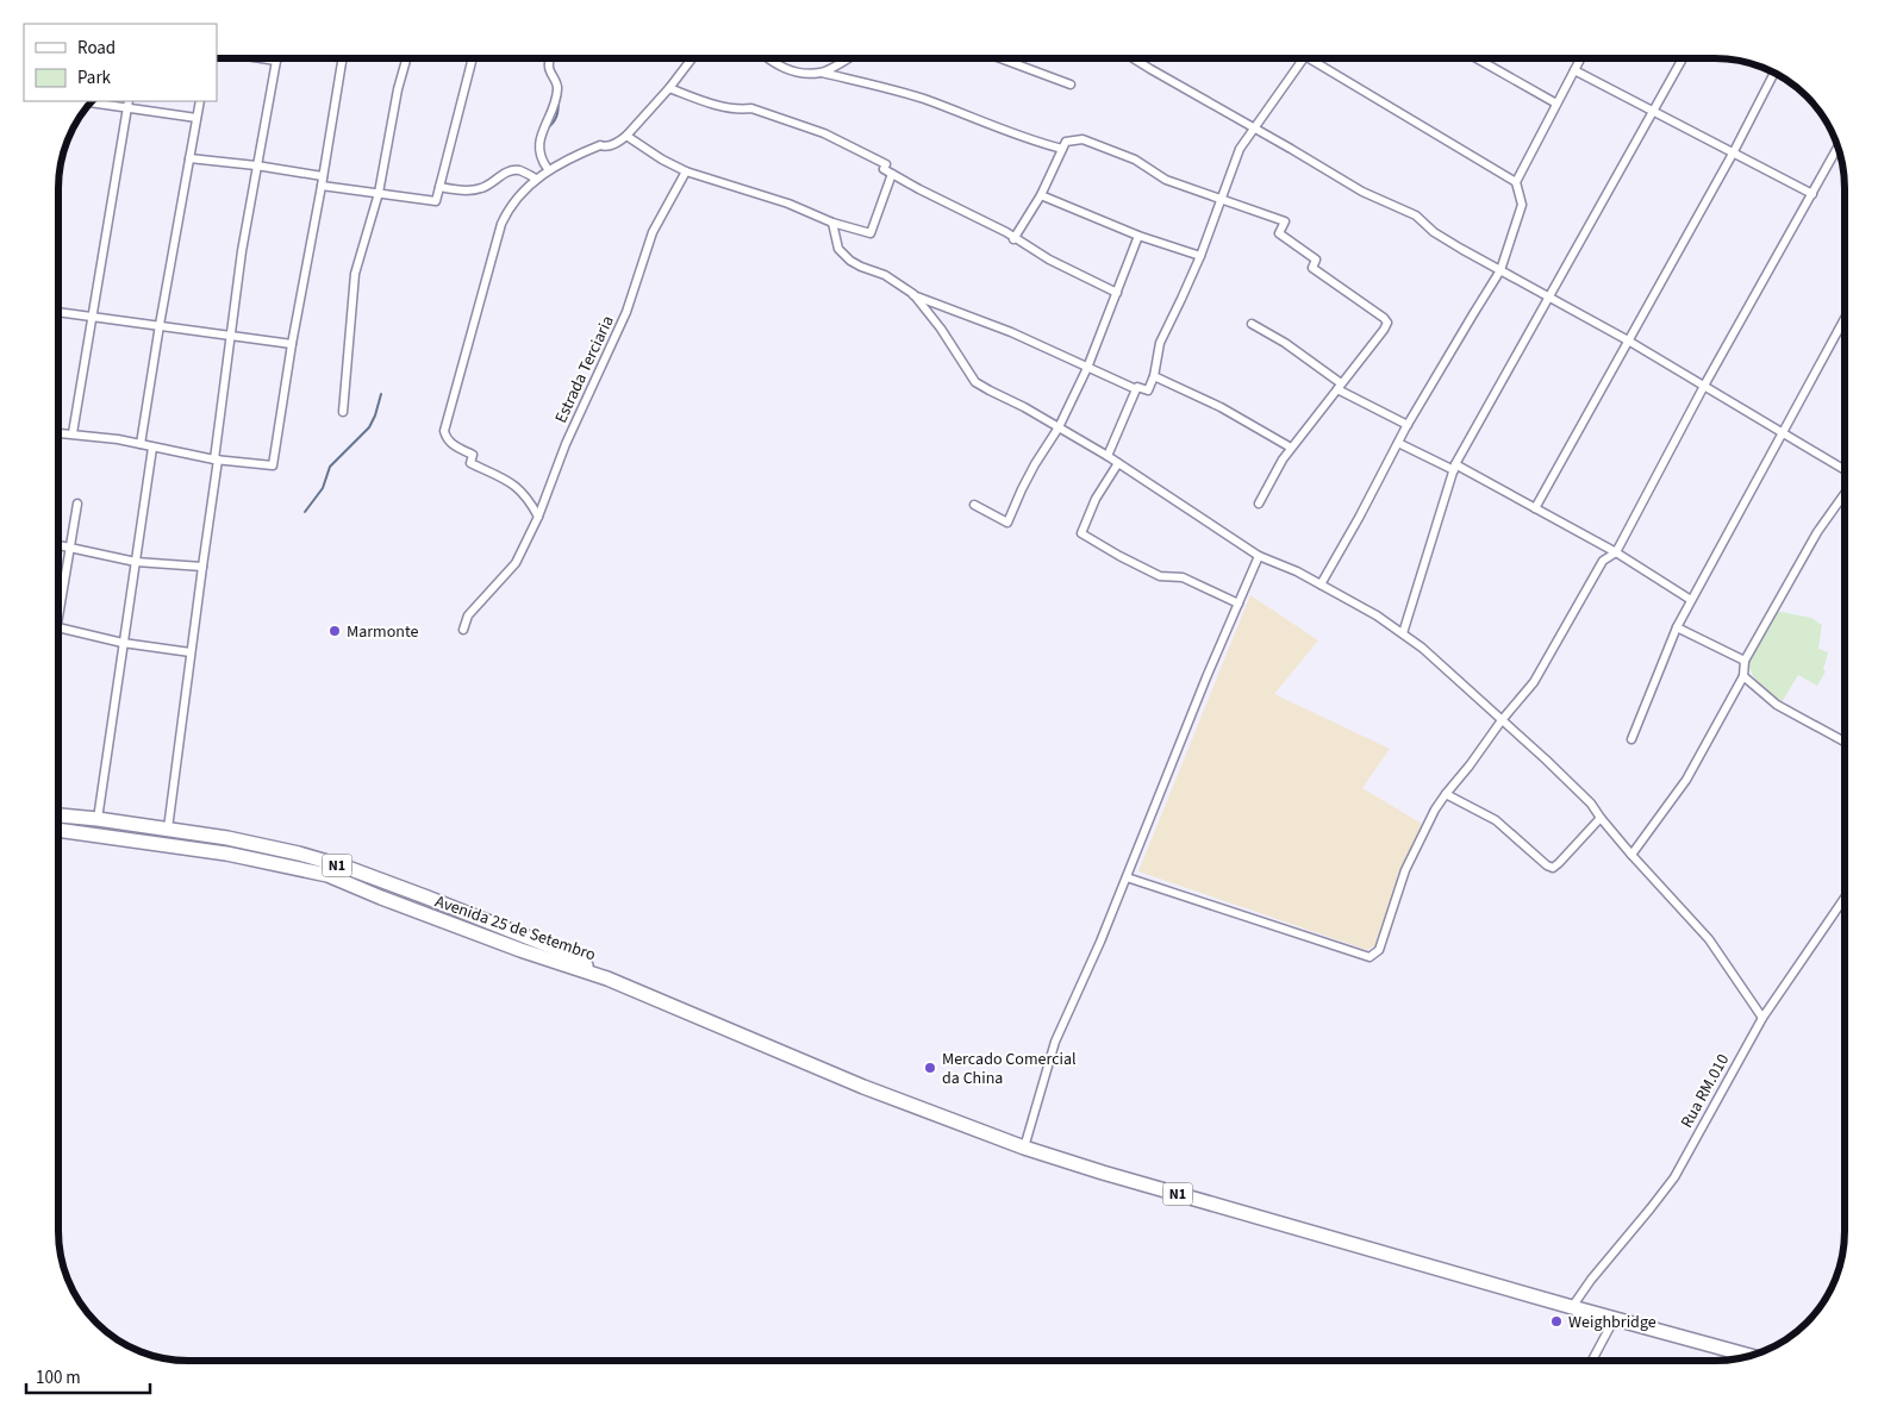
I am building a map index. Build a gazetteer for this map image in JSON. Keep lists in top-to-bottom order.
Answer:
{
  "streets": {
    "highway": ["N1", "Avenida 25 de Setembro"],
    "street": ["Estrada Terciaria", "Rua RM.010"]
  },
  "crossings": [
    ["N1", "Avenida 25 de Setembro"],
    ["N1", "Rua RM.010"]
  ],
  "places": ["Marmonte", "Mercado Comercial da China", "Weighbridge"],
  "legend": ["Road", "Park"],
  "scale_bar": "100 m"
}
